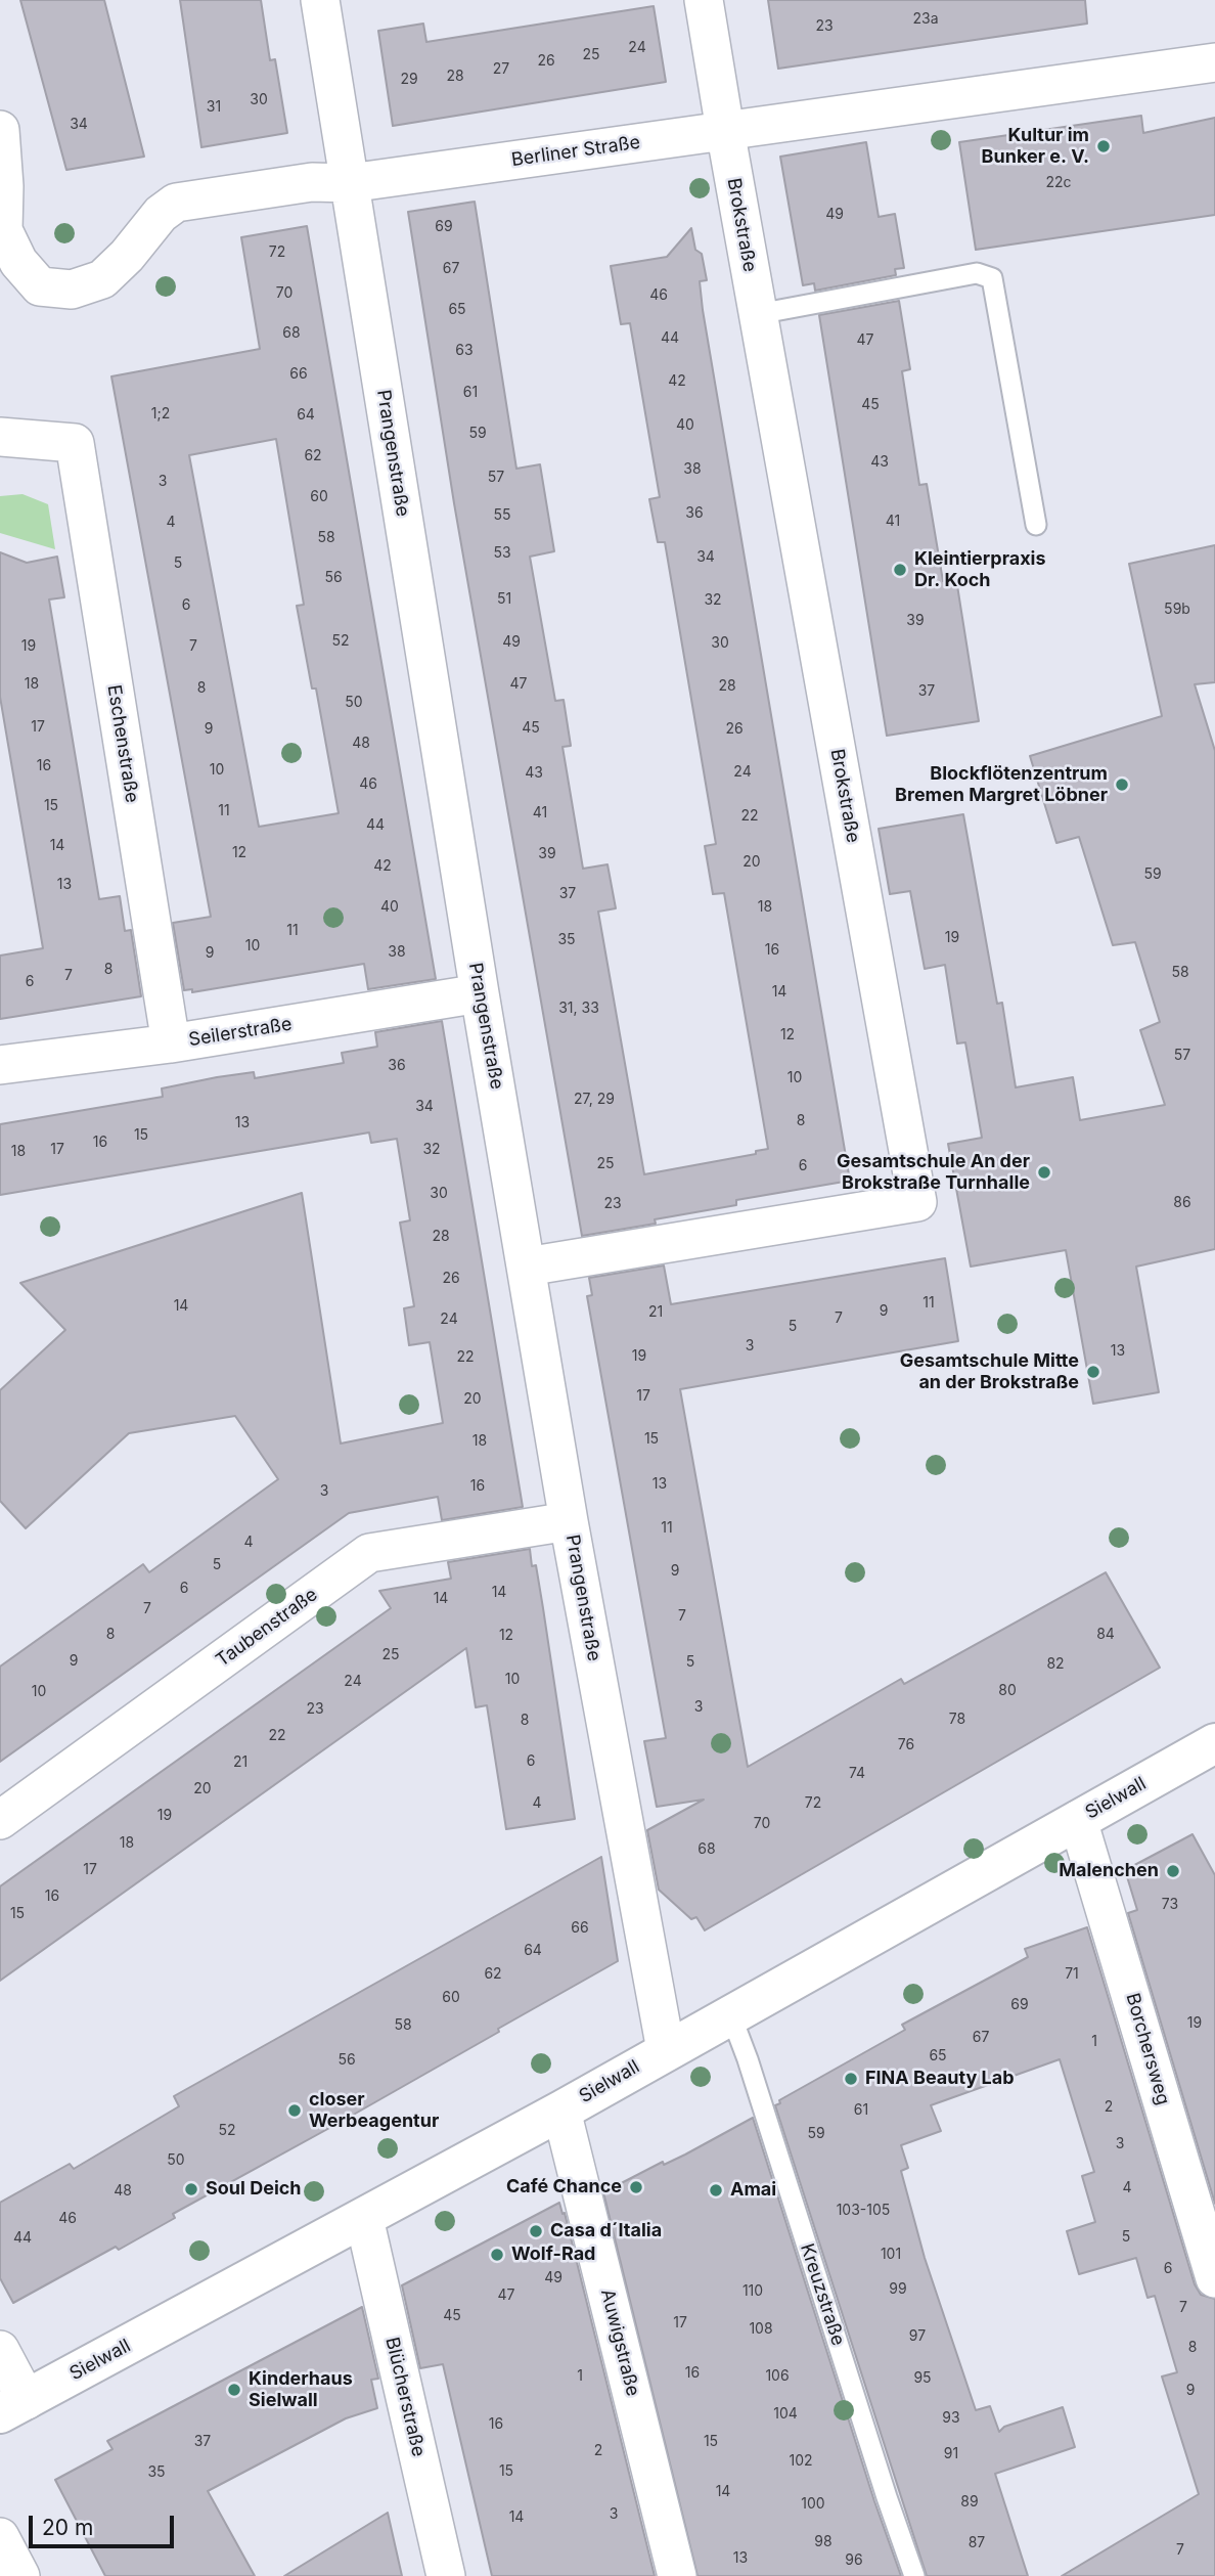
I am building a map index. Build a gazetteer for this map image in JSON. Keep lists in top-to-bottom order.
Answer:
{
  "streets": {
    "street": [
      "Berliner Straße",
      "Brokstraße",
      "Prangenstraße",
      "Eschenstraße",
      "Seilerstraße",
      "Taubenstraße",
      "Sielwall",
      "Borchersweg",
      "Auwigstraße",
      "Blücherstraße"
    ],
    "lane": ["Kreuzstraße"]
  },
  "crossings": [
    ["Berliner Straße", "Brokstraße"],
    ["Berliner Straße", "Prangenstraße"],
    ["Brokstraße", "Prangenstraße"],
    ["Prangenstraße", "Seilerstraße"],
    ["Prangenstraße", "Taubenstraße"],
    ["Prangenstraße", "Sielwall"],
    ["Eschenstraße", "Seilerstraße"],
    ["Sielwall", "Borchersweg"],
    ["Sielwall", "Kreuzstraße"],
    ["Sielwall", "Auwigstraße"],
    ["Sielwall", "Blücherstraße"]
  ],
  "places": [
    "Kultur im Bunker e. V.",
    "Kleintierpraxis Dr. Koch",
    "Blockflötenzentrum Bremen Margret Löbner",
    "Gesamtschule An der Brokstraße Turnhalle",
    "Gesamtschule Mitte an der Brokstraße",
    "Malenchen",
    "FINA Beauty Lab",
    "closer Werbeagentur",
    "Café Chance",
    "Soul Deich",
    "Amai",
    "Casa d´Italia",
    "Wolf-Rad",
    "Kinderhaus Sielwall"
  ],
  "house_numbers": [
    "23a",
    "23",
    "24",
    "25",
    "26",
    "27",
    "28",
    "29",
    "30",
    "31",
    "34",
    "22c",
    "49",
    "69",
    "72",
    "67",
    "70",
    "46",
    "65",
    "68",
    "44",
    "47",
    "63",
    "66",
    "42",
    "61",
    "45",
    "1;2",
    "64",
    "40",
    "59",
    "62",
    "43",
    "38",
    "57",
    "3",
    "60",
    "36",
    "55",
    "41",
    "4",
    "58",
    "53",
    "34",
    "5",
    "56",
    "51",
    "32",
    "6",
    "59b",
    "39",
    "52",
    "49",
    "30",
    "19",
    "7",
    "18",
    "47",
    "28",
    "8",
    "37",
    "50",
    "17",
    "45",
    "9",
    "26",
    "48",
    "16",
    "10",
    "24",
    "43",
    "46",
    "15",
    "11",
    "41",
    "22",
    "44",
    "14",
    "12",
    "39",
    "20",
    "42",
    "59",
    "13",
    "37",
    "40",
    "18",
    "11",
    "19",
    "35",
    "10",
    "16",
    "38",
    "9",
    "8",
    "58",
    "7",
    "6",
    "14",
    "31, 33",
    "12",
    "57",
    "36",
    "10",
    "27, 29",
    "34",
    "8",
    "13",
    "15",
    "16",
    "17",
    "32",
    "18",
    "25",
    "6",
    "30",
    "86",
    "23",
    "28",
    "26",
    "11",
    "14",
    "9",
    "21",
    "7",
    "24",
    "5",
    "3",
    "13",
    "19",
    "22",
    "17",
    "20",
    "15",
    "18",
    "13",
    "16",
    "3",
    "11",
    "4",
    "5",
    "9",
    "6",
    "14",
    "14",
    "7",
    "7",
    "8",
    "84",
    "12",
    "25",
    "9",
    "5",
    "82",
    "10",
    "24",
    "80",
    "10",
    "3",
    "23",
    "78",
    "8",
    "22",
    "76",
    "6",
    "21",
    "74",
    "20",
    "4",
    "72",
    "19",
    "70",
    "18",
    "68",
    "17",
    "16",
    "73",
    "15",
    "66",
    "64",
    "62",
    "71",
    "60",
    "69",
    "19",
    "58",
    "67",
    "1",
    "65",
    "56",
    "2",
    "61",
    "52",
    "59",
    "3",
    "50",
    "4",
    "48",
    "103-105",
    "46",
    "5",
    "44",
    "101",
    "6",
    "49",
    "99",
    "110",
    "47",
    "7",
    "45",
    "17",
    "108",
    "97",
    "8",
    "16",
    "1",
    "106",
    "95",
    "9",
    "104",
    "93",
    "16",
    "37",
    "15",
    "2",
    "91",
    "102",
    "15",
    "35",
    "14",
    "89",
    "100",
    "3",
    "14",
    "98",
    "87",
    "7",
    "13",
    "96"
  ],
  "scale_bar": "20 m"
}
